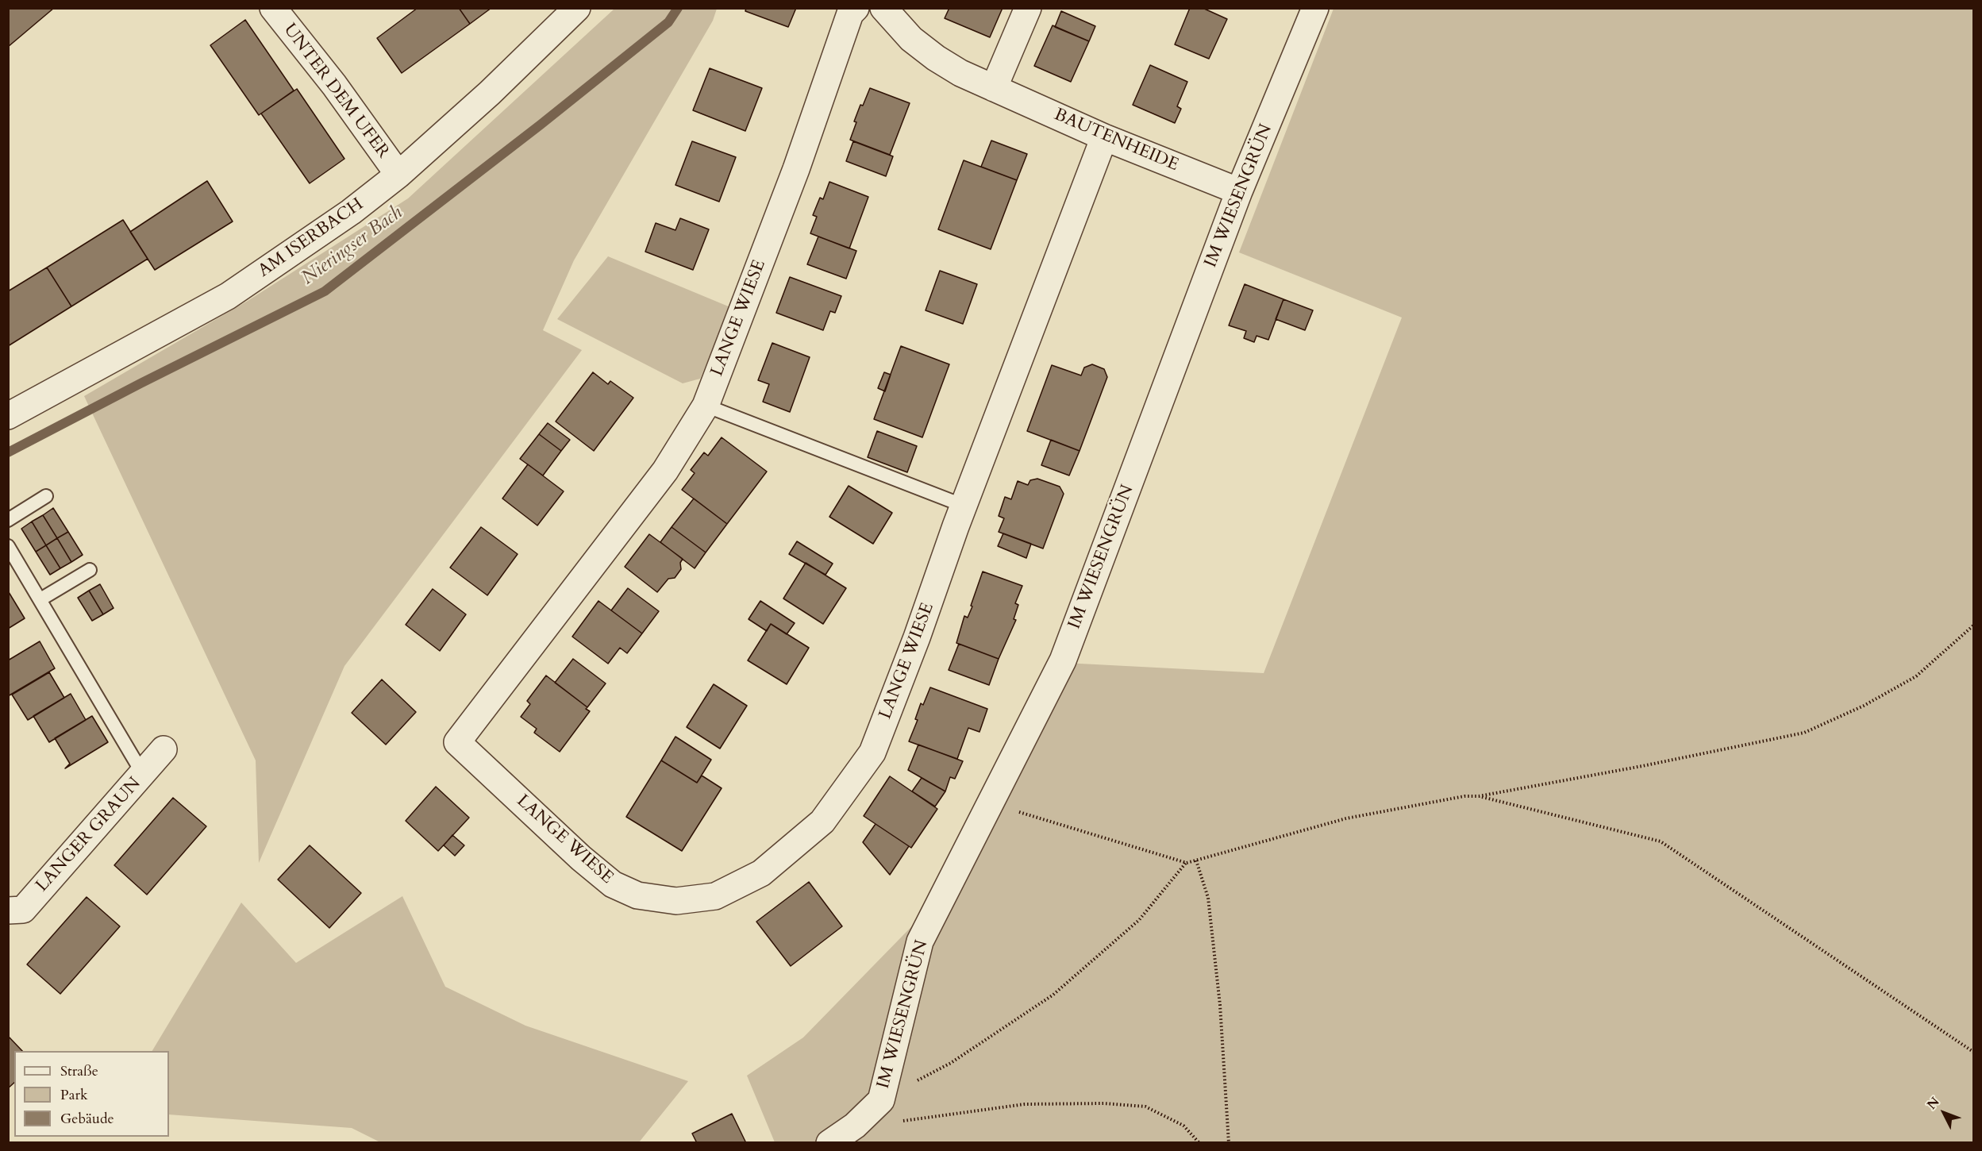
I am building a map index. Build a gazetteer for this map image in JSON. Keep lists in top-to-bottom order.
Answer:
{
  "streets": {
    "street": [
      "UNTER DEM UFER",
      "BAUTENHEIDE",
      "IM WIESENGRÜN",
      "AM ISERBACH",
      "LANGE WIESE",
      "LANGER GRAUN"
    ]
  },
  "crossings": [
    ["UNTER DEM UFER", "AM ISERBACH"],
    ["BAUTENHEIDE", "IM WIESENGRÜN"],
    ["BAUTENHEIDE", "LANGE WIESE"]
  ],
  "water": ["Nieringser Bach"],
  "legend": ["Straße", "Park", "Gebäude"],
  "north": "top left"
}
